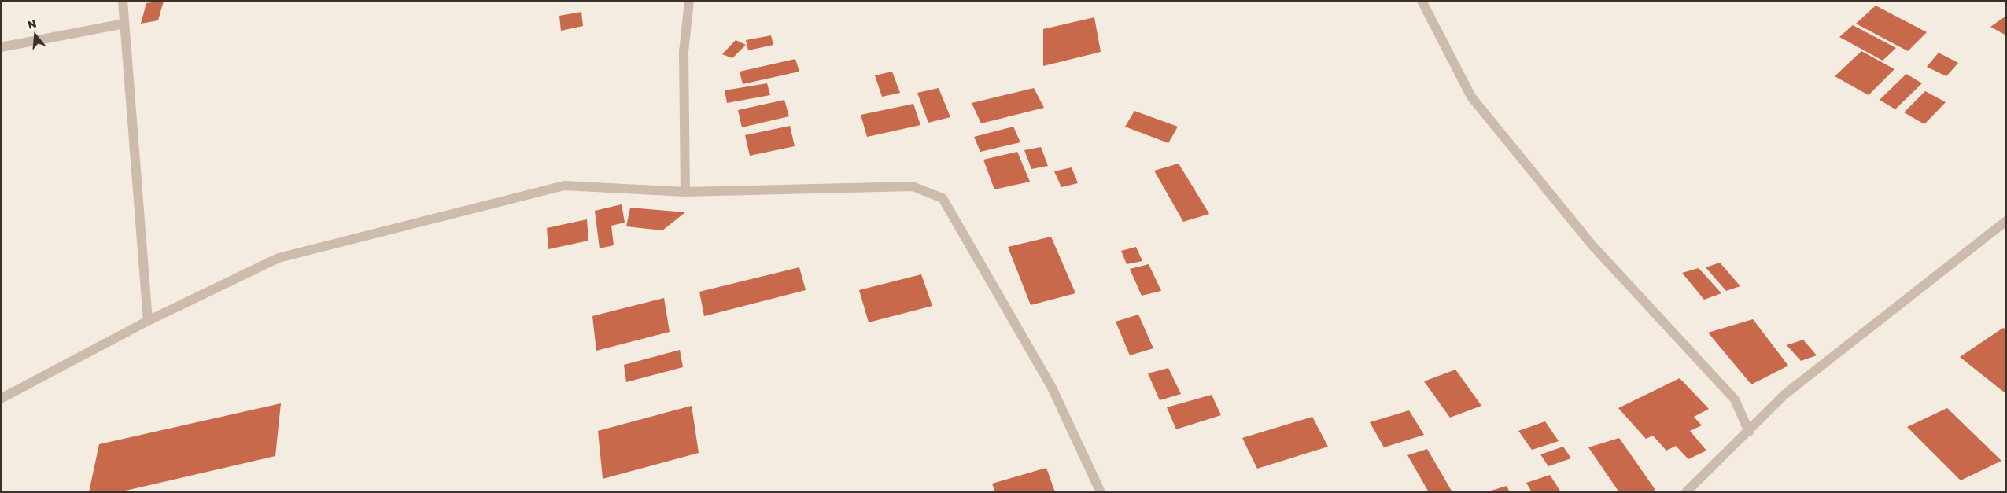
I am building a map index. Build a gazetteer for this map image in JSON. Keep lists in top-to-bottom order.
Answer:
{
  "north": "top"
}
